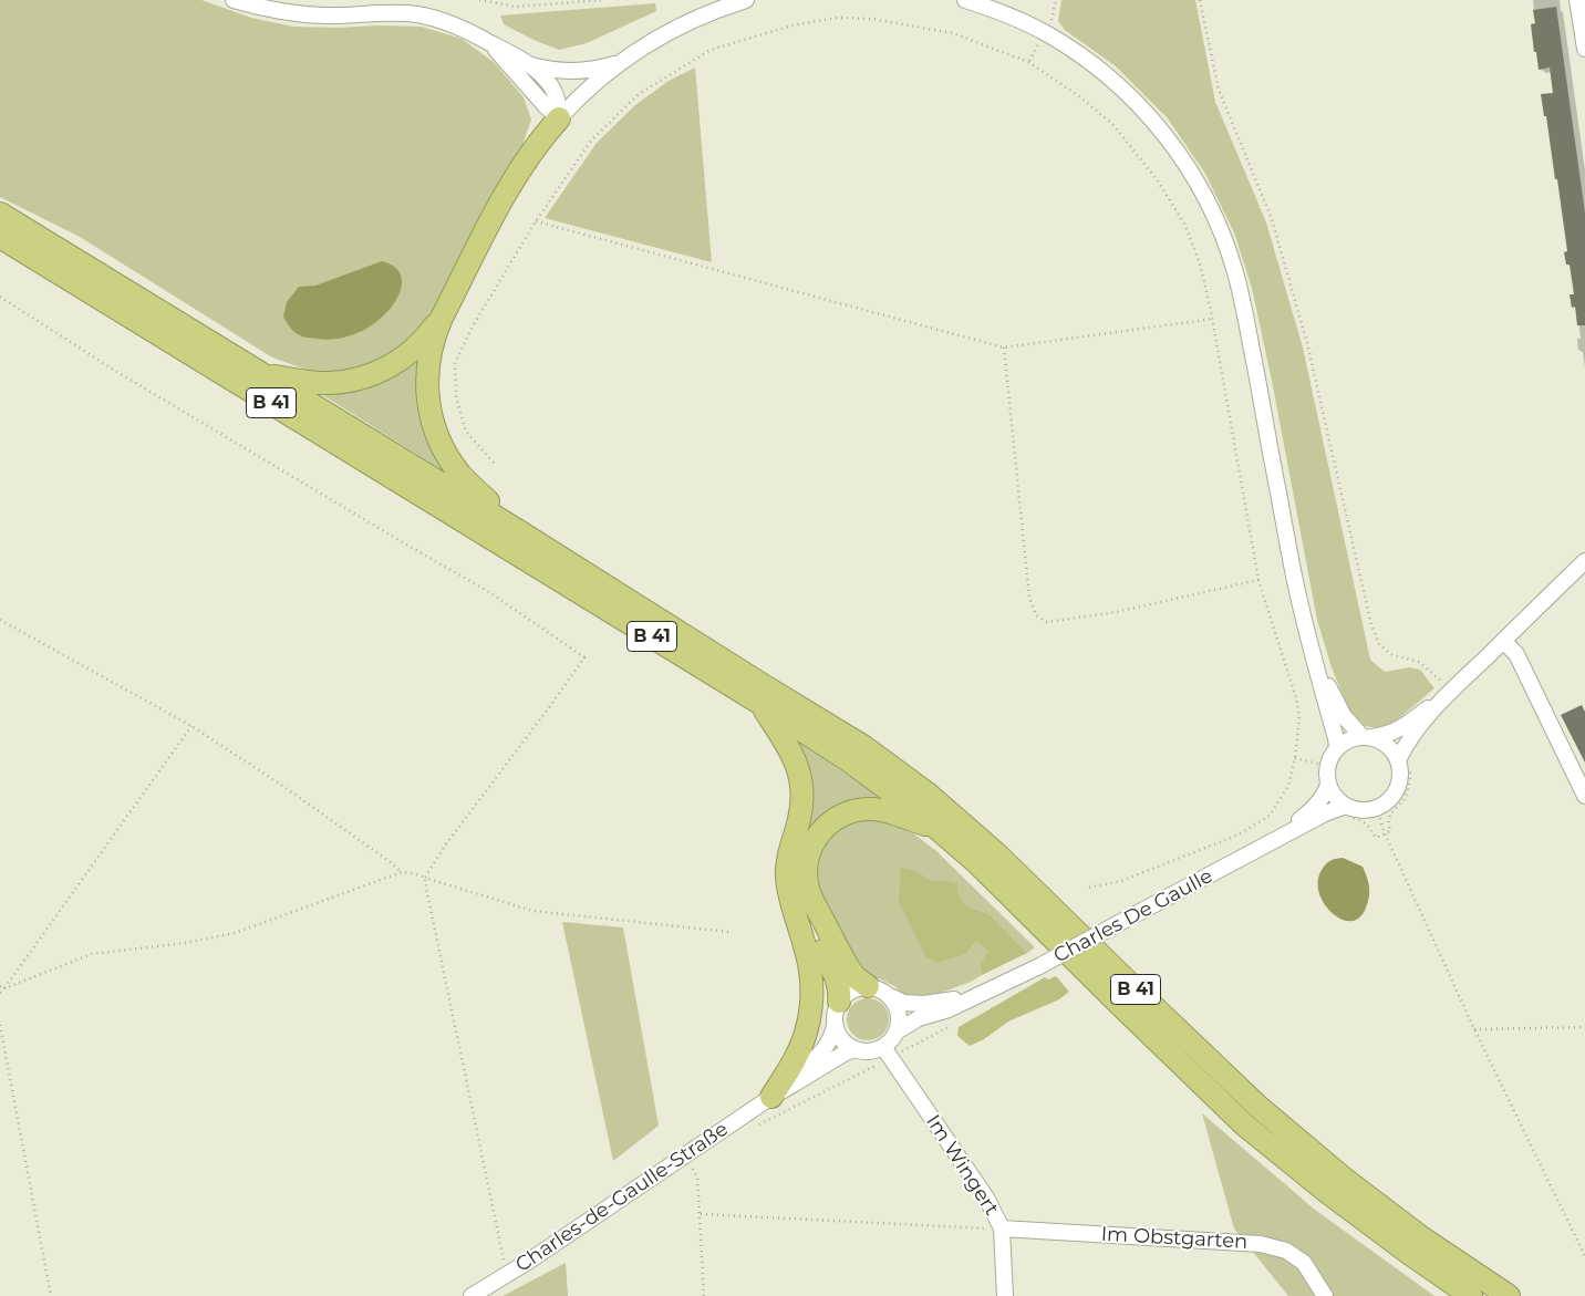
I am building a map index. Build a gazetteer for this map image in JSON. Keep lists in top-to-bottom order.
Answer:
{
  "streets": {
    "highway": ["B 41"],
    "street": [
      "Charles De Gaulle",
      "Im Wingert",
      "Charles-de-Gaulle-Straße",
      "Im Obstgarten"
    ]
  },
  "crossings": [
    ["B 41", "Charles De Gaulle"],
    ["B 41", "Im Wingert"],
    ["B 41", "Charles-de-Gaulle-Straße"],
    ["Charles De Gaulle", "Im Wingert"],
    ["Charles De Gaulle", "Charles-de-Gaulle-Straße"],
    ["Im Wingert", "Charles-de-Gaulle-Straße"],
    ["Im Wingert", "Im Obstgarten"]
  ]
}
